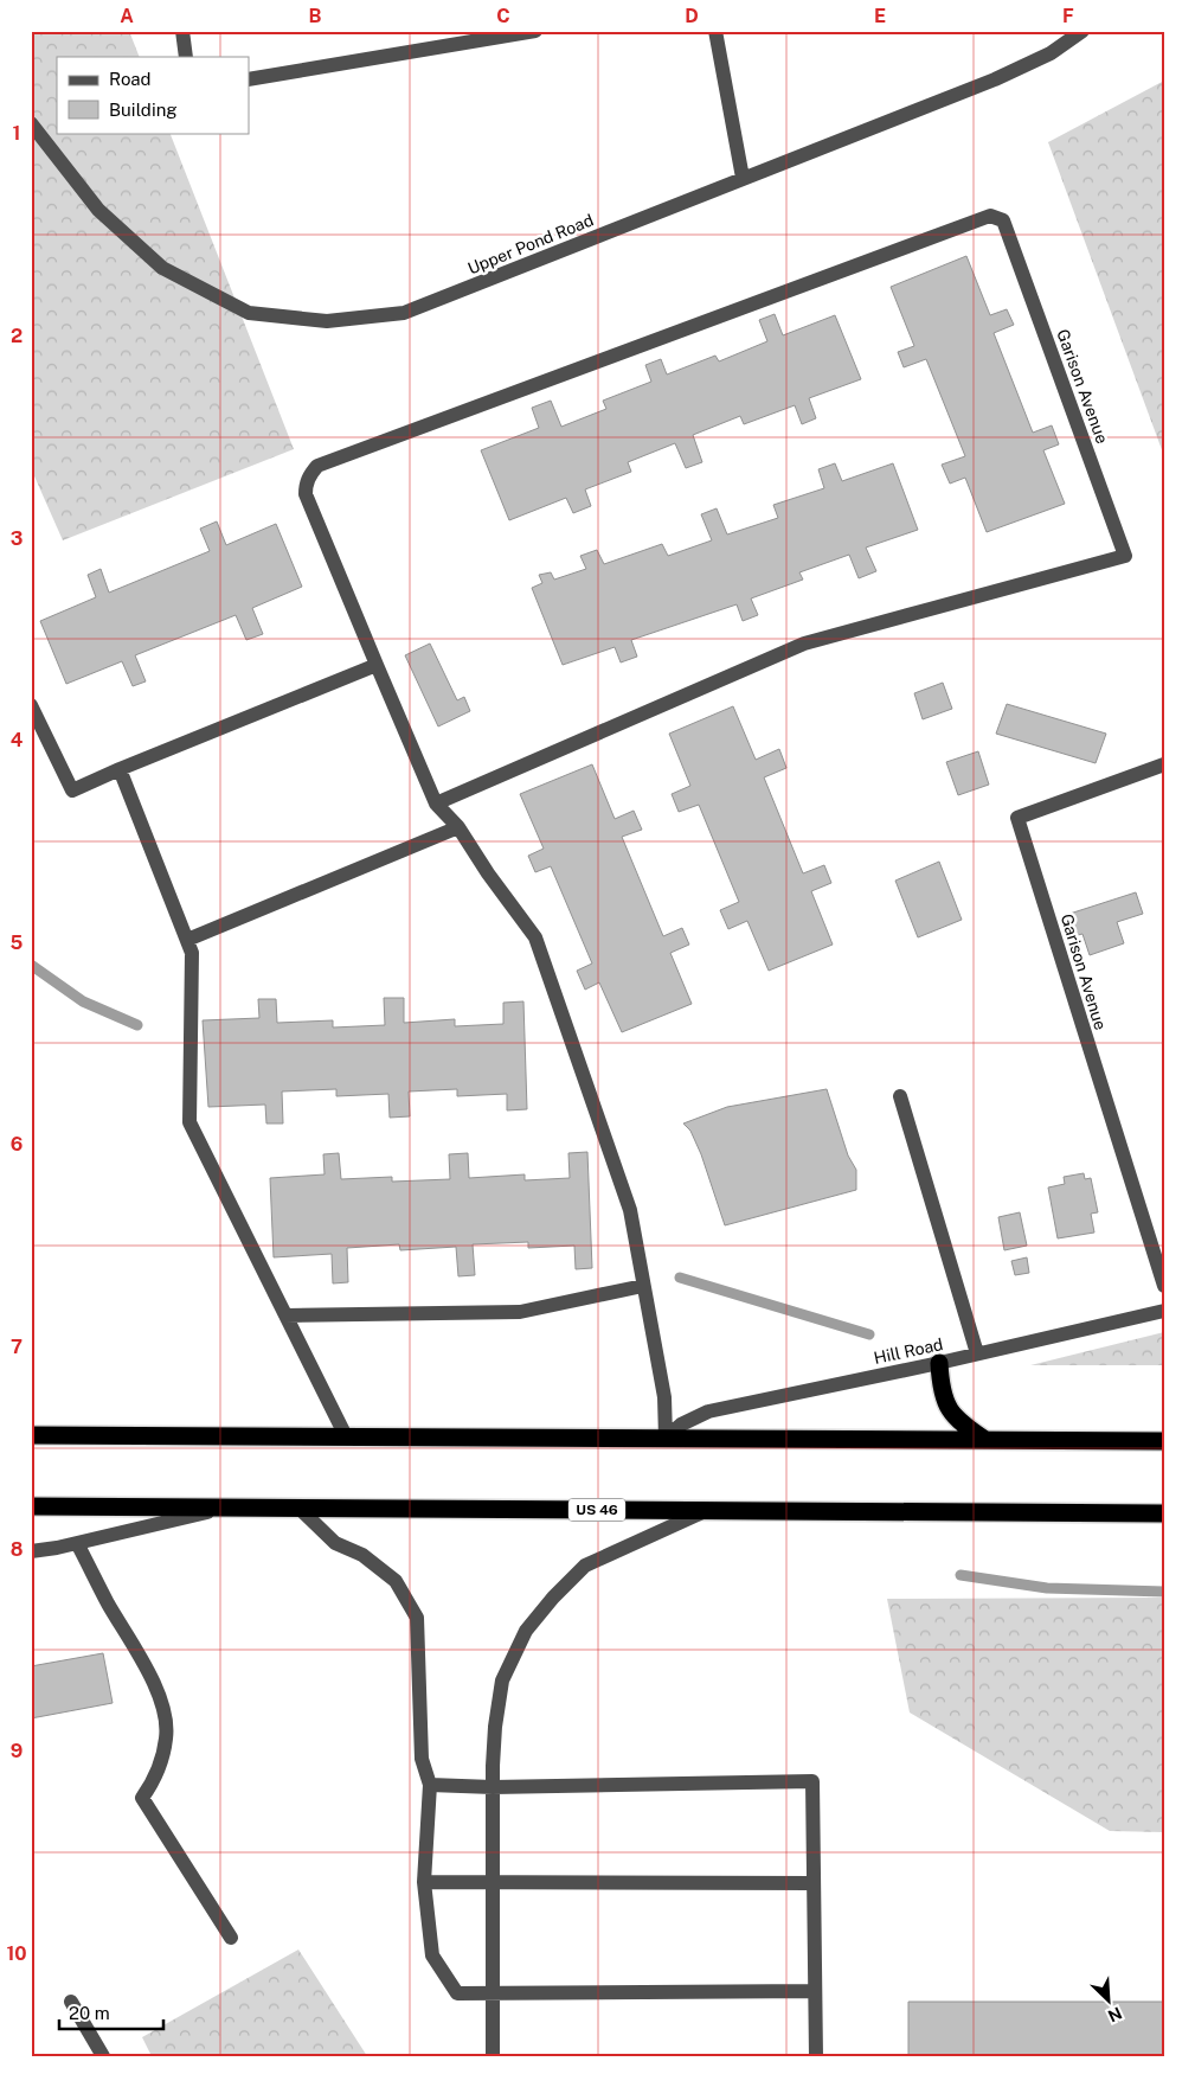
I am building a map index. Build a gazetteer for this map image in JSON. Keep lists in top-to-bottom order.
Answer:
{
  "streets": {
    "highway": ["US 46"],
    "street": ["Upper Pond Road", "Garison Avenue", "Hill Road"]
  },
  "legend": ["Road", "Building"],
  "scale_bar": "20 m",
  "north": "bottom right",
  "grid": {
    "columns": [
      "A",
      "B",
      "C",
      "D",
      "E",
      "F"
    ],
    "rows": [
      "1",
      "2",
      "3",
      "4",
      "5",
      "6",
      "7",
      "8",
      "9",
      "10"
    ]
  }
}
